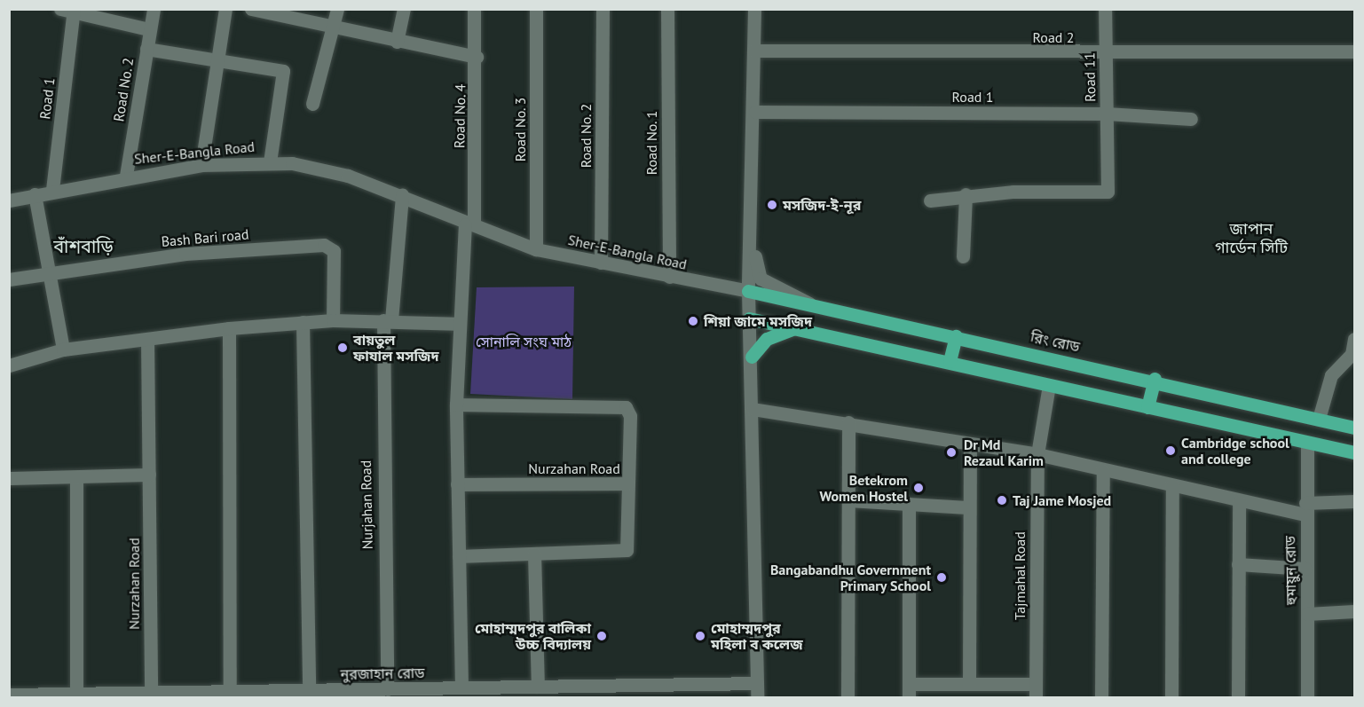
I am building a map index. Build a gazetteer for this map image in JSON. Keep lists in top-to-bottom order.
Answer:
{
  "streets": {
    "main road": ["রিং রোড"],
    "street": [
      "Road 2",
      "Road 11",
      "Road No. 2",
      "Road 1",
      "Road No. 4",
      "Road No. 3",
      "Road No. 1",
      "Sher-E-Bangla Road",
      "Bash Bari road",
      "Nurzahan Road",
      "Nurjahan Road",
      "হুমায়ুন রোড",
      "Tajmahal Road",
      "নুরজাহান রোড"
    ]
  },
  "crossings": [
    ["Road 2", "Road 11"],
    ["Road 11", "Road 1"],
    ["Road No. 2", "Road 1"],
    ["Road No. 2", "Sher-E-Bangla Road"],
    ["Road 1", "Sher-E-Bangla Road"],
    ["Road No. 4", "Sher-E-Bangla Road"],
    ["Road No. 3", "Sher-E-Bangla Road"],
    ["Road No. 1", "Sher-E-Bangla Road"],
    ["Sher-E-Bangla Road", "রিং রোড"],
    ["Sher-E-Bangla Road", "Nurjahan Road"],
    ["Nurzahan Road", "নুরজাহান রোড"],
    ["Nurjahan Road", "নুরজাহান রোড"]
  ],
  "districts": ["জাপান গার্ডেন সিটি", "বাঁশবাড়ি"],
  "parks": ["সোনালি সংঘ মাঠ"],
  "places": [
    "মসজিদ-ই-নূর",
    "শিয়া জামে মসজিদ",
    "বায়তুল ফাযাল মসজিদ",
    "Cambridge school and college",
    "Dr Md Rezaul Karim",
    "Betekrom Women Hostel",
    "Taj Jame Mosjed",
    "Bangabandhu Government Primary School",
    "মোহাম্মদপুর বালিকা উচ্চ বিদ্যালয়",
    "মোহাম্মদপুর মহিলা ব কলেজ"
  ]
}
